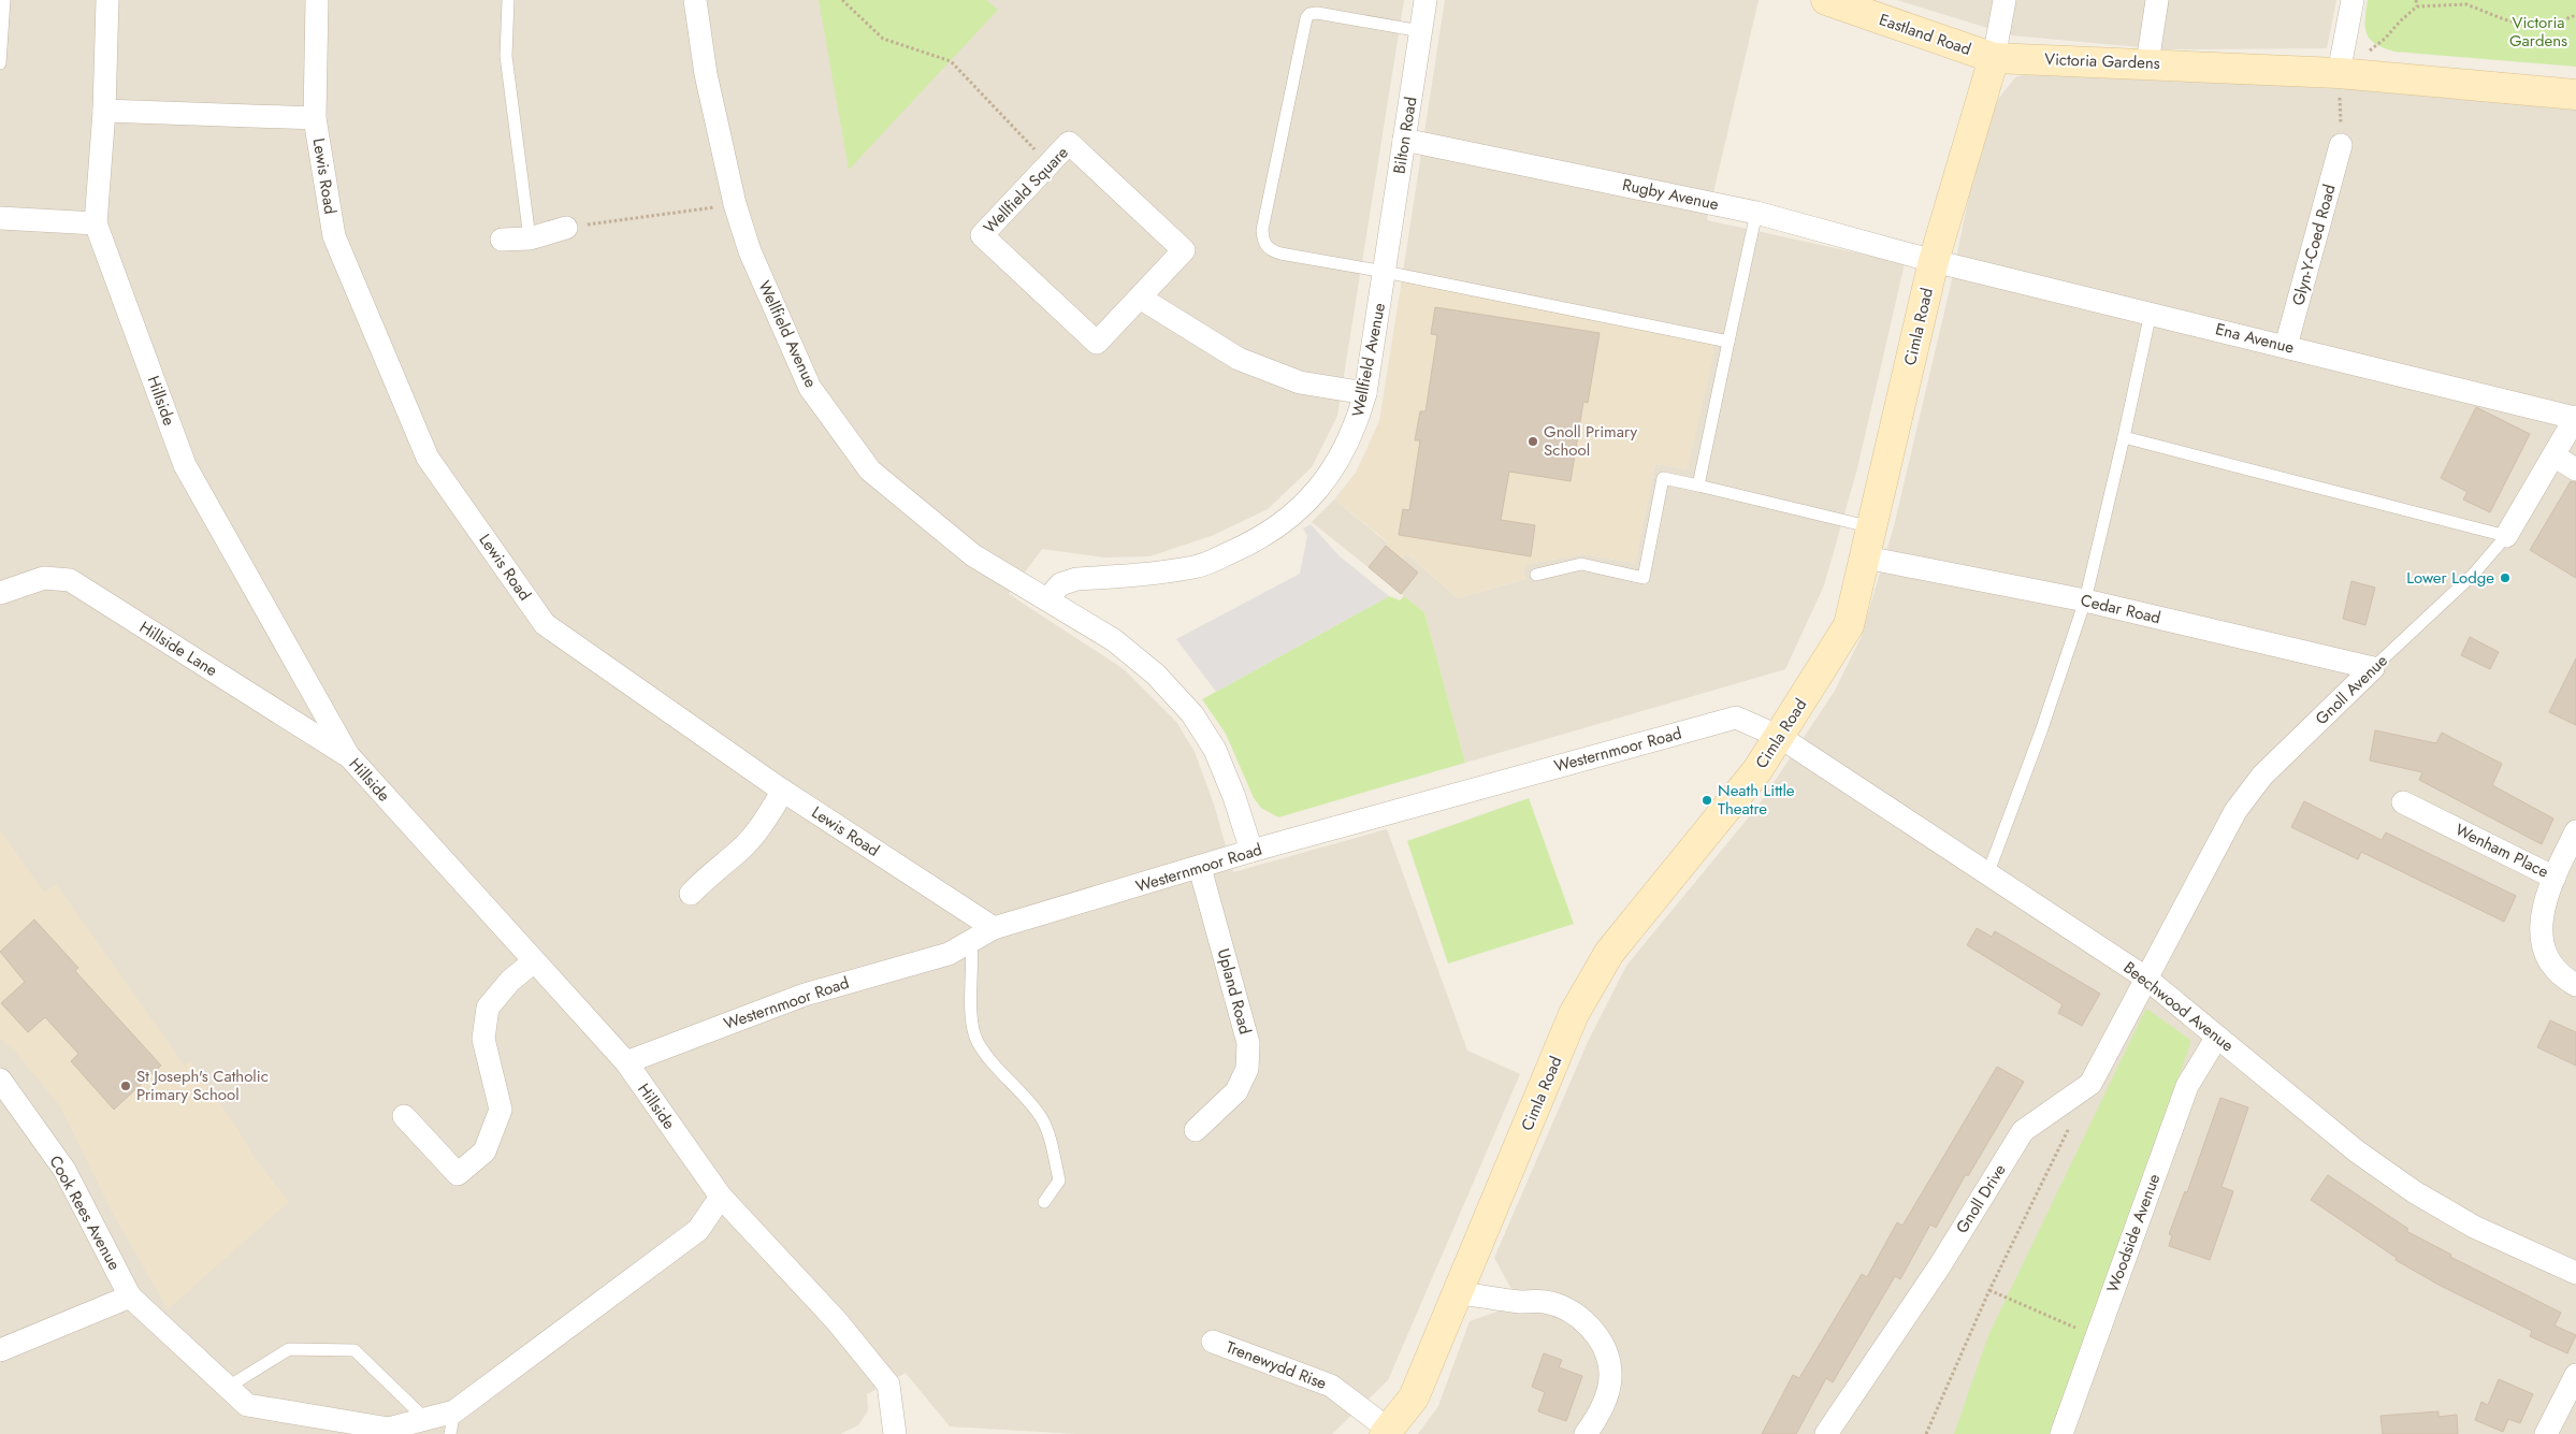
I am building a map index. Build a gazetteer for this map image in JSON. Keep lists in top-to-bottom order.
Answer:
{
  "streets": {
    "main road": ["Eastland Road", "Victoria Gardens", "Cimla Road"],
    "street": [
      "Bilton Road",
      "Lewis Road",
      "Wellfield Square",
      "Rugby Avenue",
      "Glyn-Y-Coed Road",
      "Wellfield Avenue",
      "Ena Avenue",
      "Hillside",
      "Cedar Road",
      "Hillside Lane",
      "Gnoll Avenue",
      "Westernmoor Road",
      "Wenham Place",
      "Upland Road",
      "Beechwood Avenue",
      "Gnoll Drive",
      "Cook Rees Avenue",
      "Woodside Avenue",
      "Trenewydd Rise"
    ]
  },
  "crossings": [
    ["Eastland Road", "Victoria Gardens"],
    ["Eastland Road", "Cimla Road"],
    ["Victoria Gardens", "Cimla Road"],
    ["Bilton Road", "Rugby Avenue"],
    ["Bilton Road", "Wellfield Avenue"],
    ["Lewis Road", "Westernmoor Road"],
    ["Rugby Avenue", "Cimla Road"],
    ["Rugby Avenue", "Ena Avenue"],
    ["Glyn-Y-Coed Road", "Ena Avenue"],
    ["Cimla Road", "Ena Avenue"],
    ["Cimla Road", "Cedar Road"],
    ["Cimla Road", "Westernmoor Road"],
    ["Cimla Road", "Beechwood Avenue"],
    ["Cimla Road", "Trenewydd Rise"],
    ["Wellfield Avenue", "Westernmoor Road"],
    ["Ena Avenue", "Gnoll Avenue"],
    ["Hillside", "Hillside Lane"],
    ["Hillside", "Westernmoor Road"],
    ["Cedar Road", "Gnoll Avenue"],
    ["Gnoll Avenue", "Beechwood Avenue"],
    ["Gnoll Avenue", "Gnoll Drive"],
    ["Westernmoor Road", "Upland Road"],
    ["Westernmoor Road", "Beechwood Avenue"],
    ["Beechwood Avenue", "Gnoll Drive"],
    ["Beechwood Avenue", "Woodside Avenue"]
  ],
  "parks": ["Victoria Gardens"],
  "places": [
    "Gnoll Primary School",
    "Lower Lodge",
    "Neath Little Theatre",
    "St Joseph's Catholic Primary School"
  ]
}
